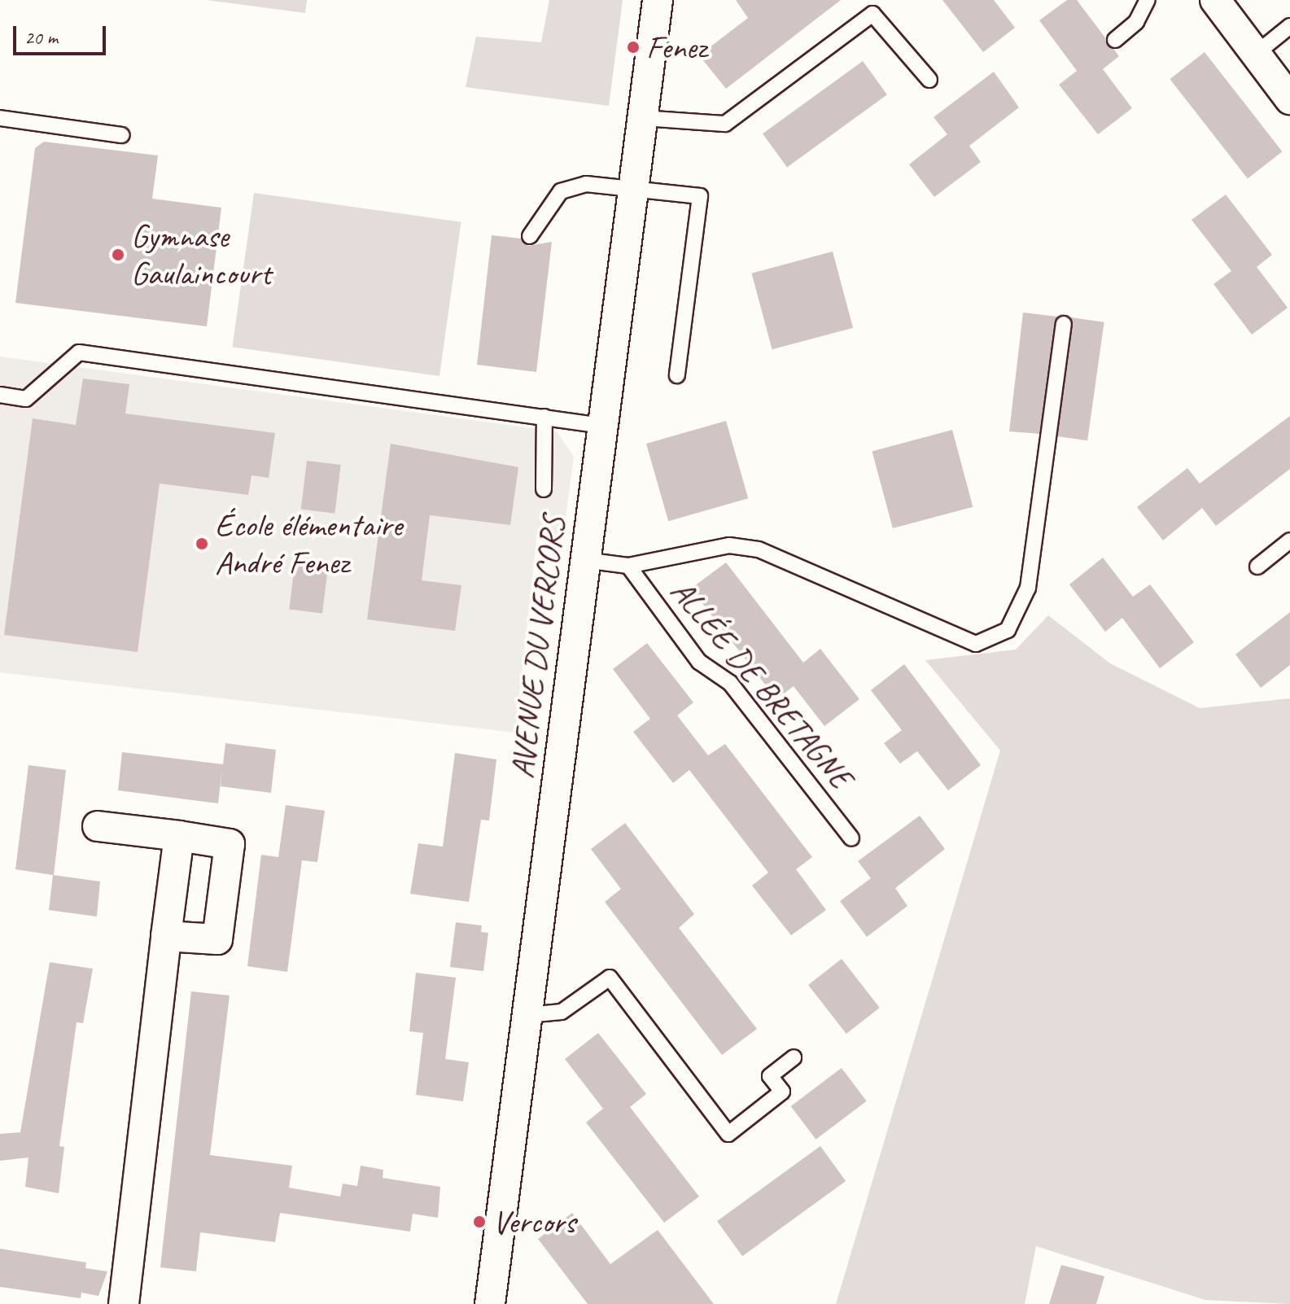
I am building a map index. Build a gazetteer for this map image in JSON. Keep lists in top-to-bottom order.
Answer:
{
  "streets": {
    "street": ["AVENUE DU VERCORS"],
    "lane": ["ALLÉE DE BRETAGNE"]
  },
  "places": [
    "Fenez",
    "Gymnase Gaulaincourt",
    "École élémentaire André Fenez",
    "Vercors"
  ],
  "scale_bar": "20 m"
}
